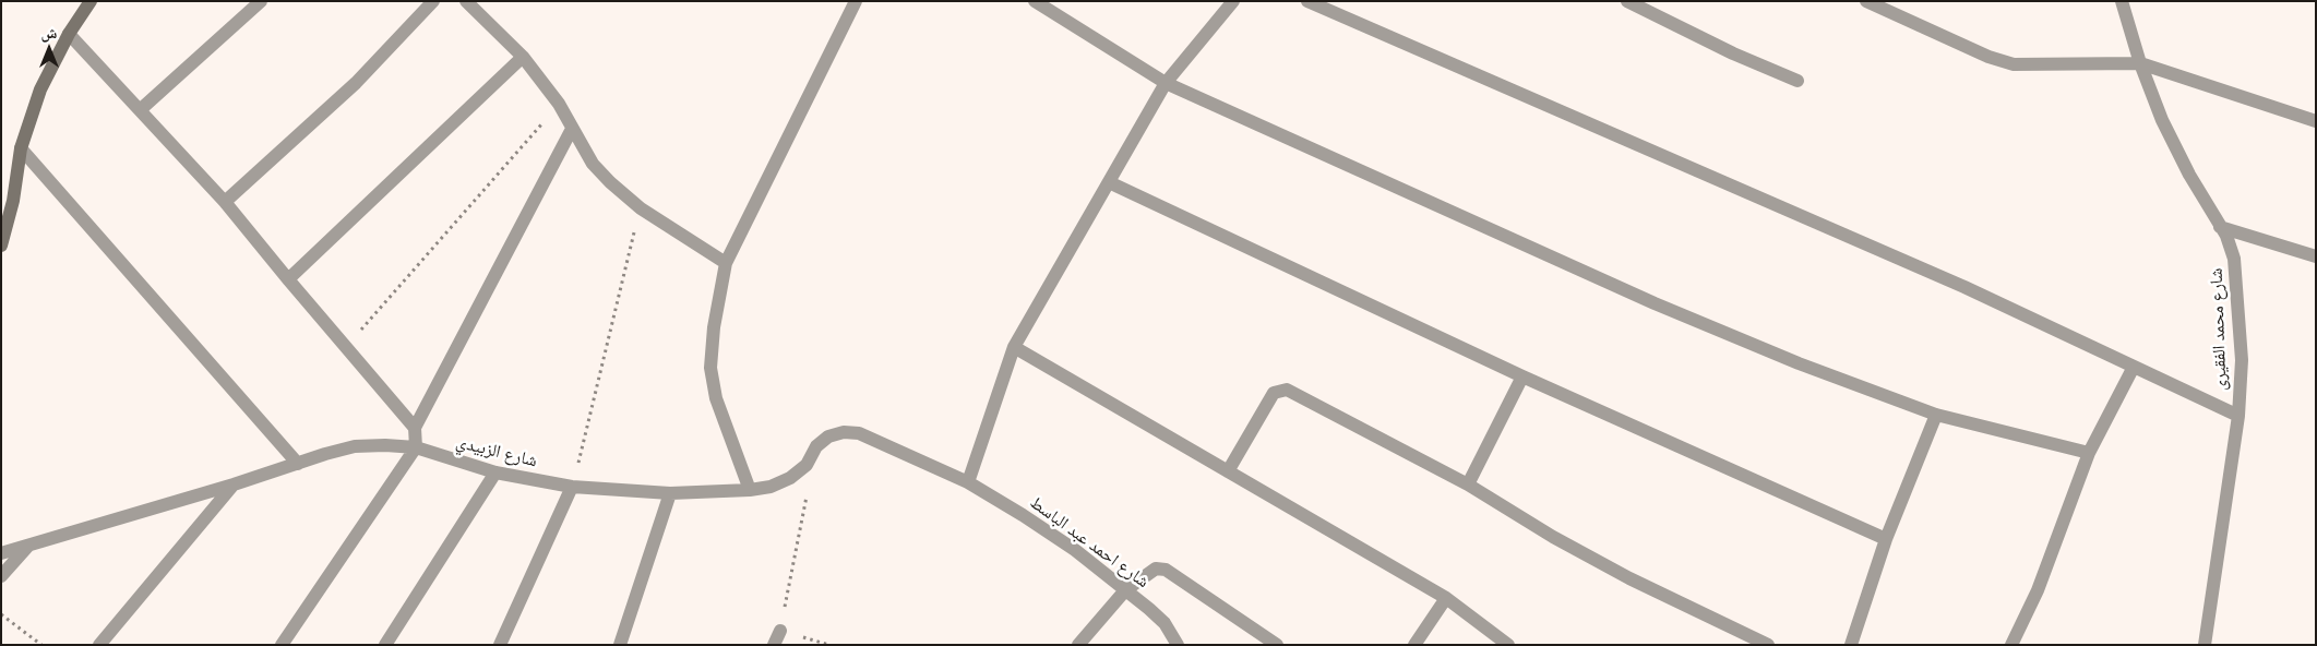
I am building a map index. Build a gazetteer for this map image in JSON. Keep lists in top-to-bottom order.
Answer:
{
  "streets": {
    "street": ["شارع محمد الفقيرى", "شارع الزبيدي", "شارع احمد عبد الباسط"]
  },
  "crossings": [
    ["شارع الزبيدي", "شارع احمد عبد الباسط"]
  ],
  "north": "top"
}
